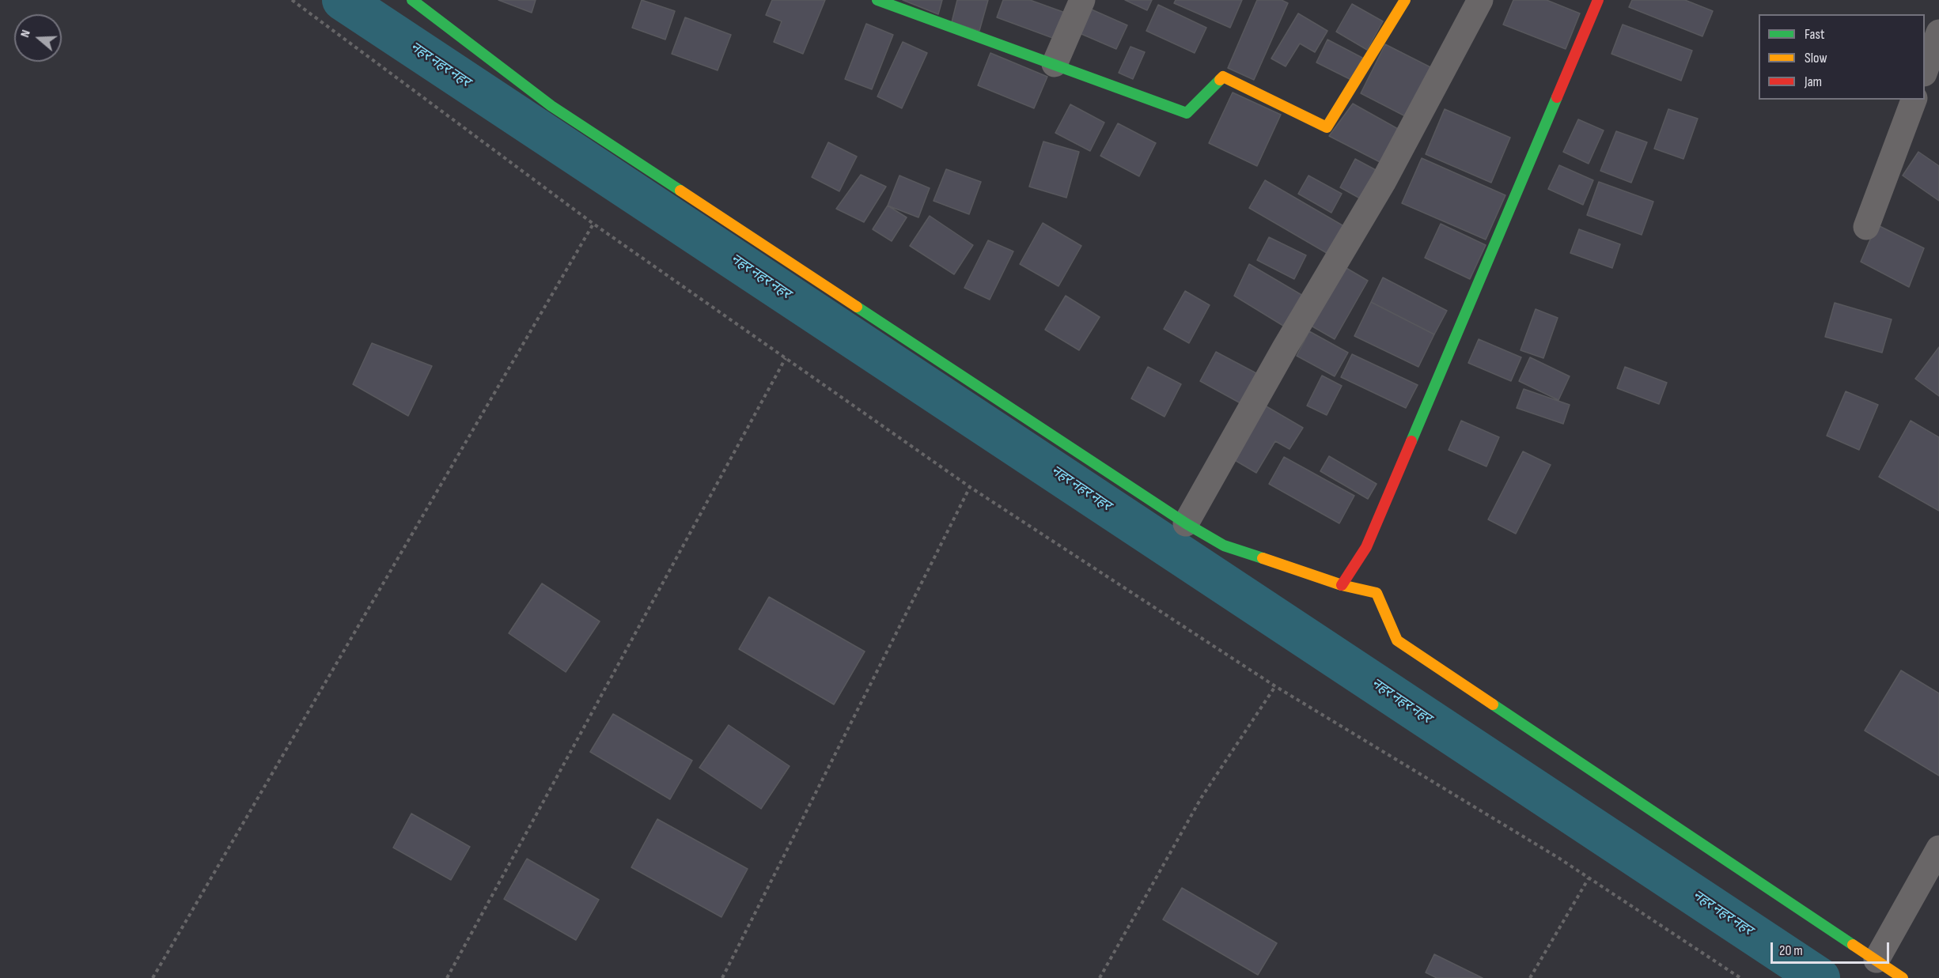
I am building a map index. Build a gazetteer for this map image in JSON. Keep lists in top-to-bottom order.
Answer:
{
  "water": ["नहर नहर नहर"],
  "legend": ["Fast", "Slow", "Jam"],
  "scale_bar": "20 m",
  "north": "left"
}
